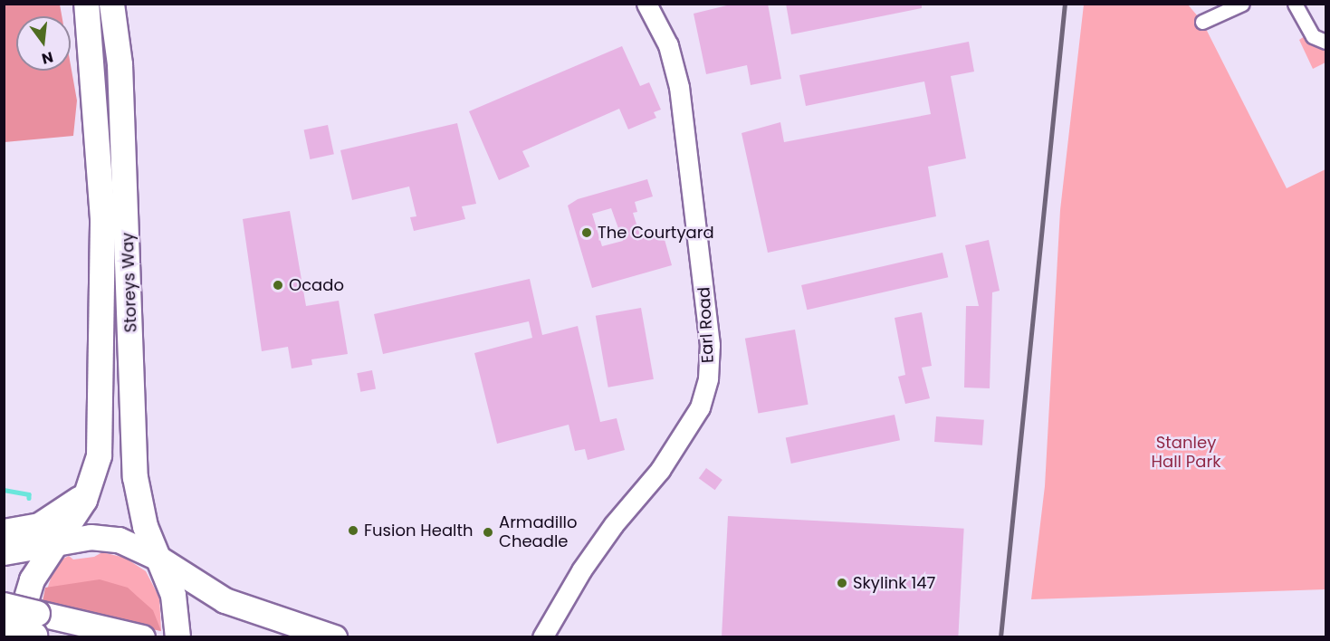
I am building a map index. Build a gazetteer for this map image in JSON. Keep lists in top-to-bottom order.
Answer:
{
  "streets": {
    "highway": ["Storeys Way"],
    "street": ["Earl Road"]
  },
  "parks": ["Stanley Hall Park"],
  "places": [
    "The Courtyard",
    "Ocado",
    "Fusion Health",
    "Armadillo Cheadle",
    "Skylink 147"
  ],
  "north": "bottom"
}
